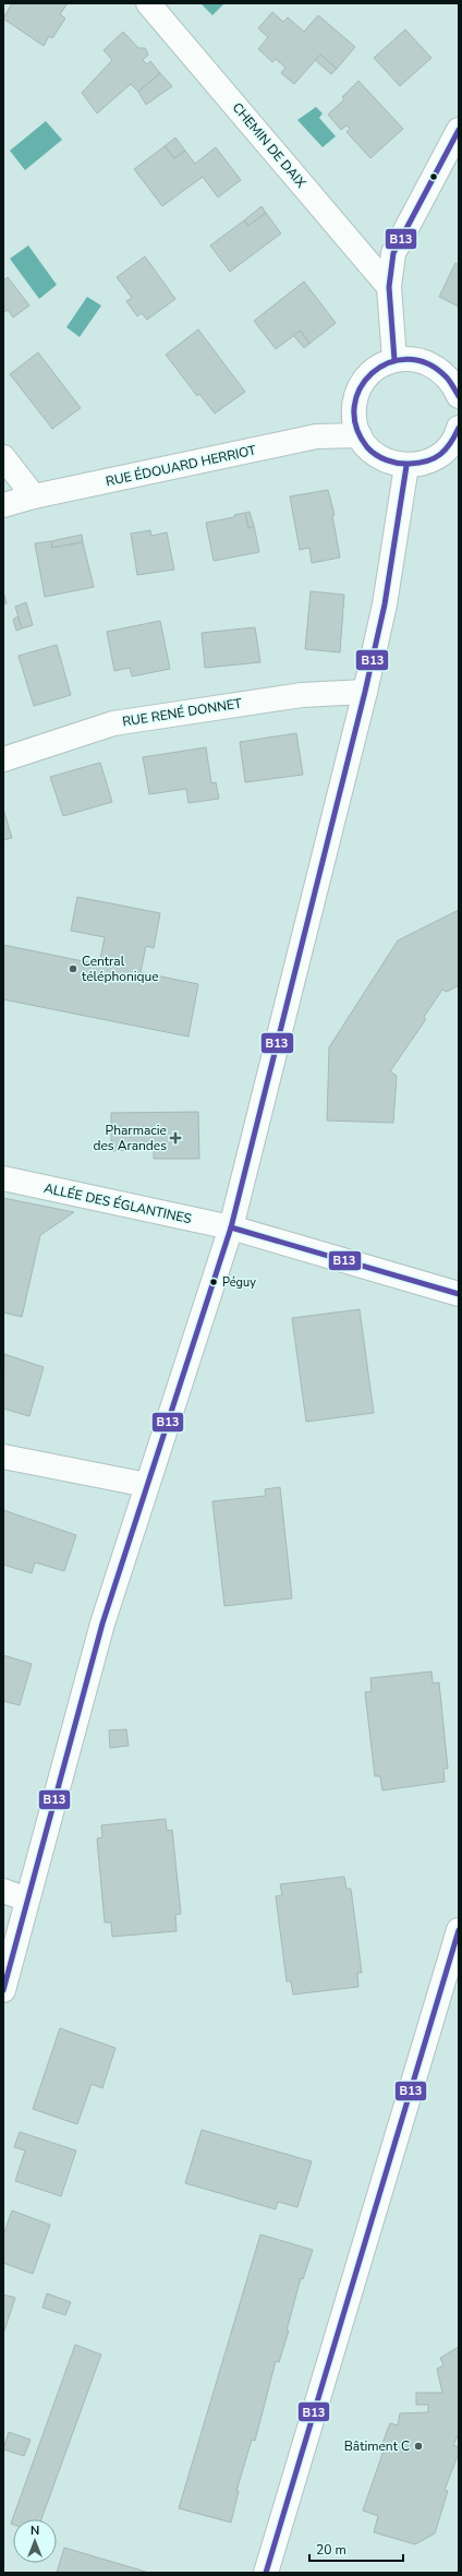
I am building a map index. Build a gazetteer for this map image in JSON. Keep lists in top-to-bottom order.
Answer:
{
  "streets": {
    "street": [
      "CHEMIN DE DAIX",
      "RUE ÉDOUARD HERRIOT",
      "RUE RENÉ DONNET",
      "ALLÉE DES ÉGLANTINES"
    ]
  },
  "places": {
    "other": ["Central téléphonique", "Péguy", "Bâtiment C"],
    "health": ["Pharmacie des Arandes"]
  },
  "lines": ["transit line B13"],
  "scale_bar": "20 m",
  "north": "top"
}
